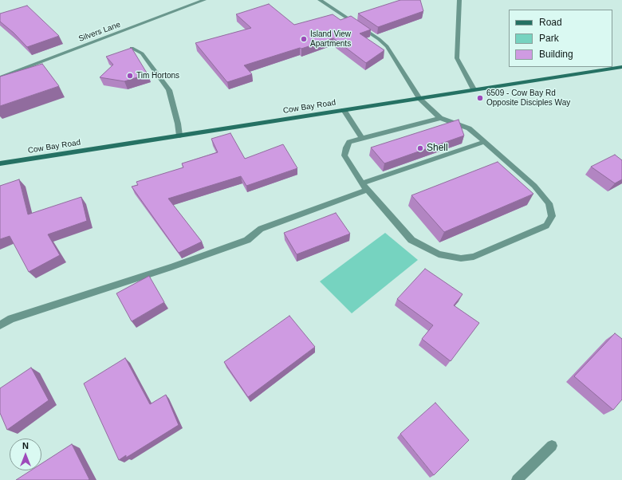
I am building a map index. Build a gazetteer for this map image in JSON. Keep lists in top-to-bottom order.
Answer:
{
  "streets": {
    "main road": ["Cow Bay Road"],
    "street": ["Silvers Lane"]
  },
  "places": [
    "Island View Apartments",
    "Tim Hortons",
    "6509 - Cow Bay Rd Opposite Disciples Way",
    "Shell"
  ],
  "legend": ["Road", "Park", "Building"],
  "north": "top"
}
